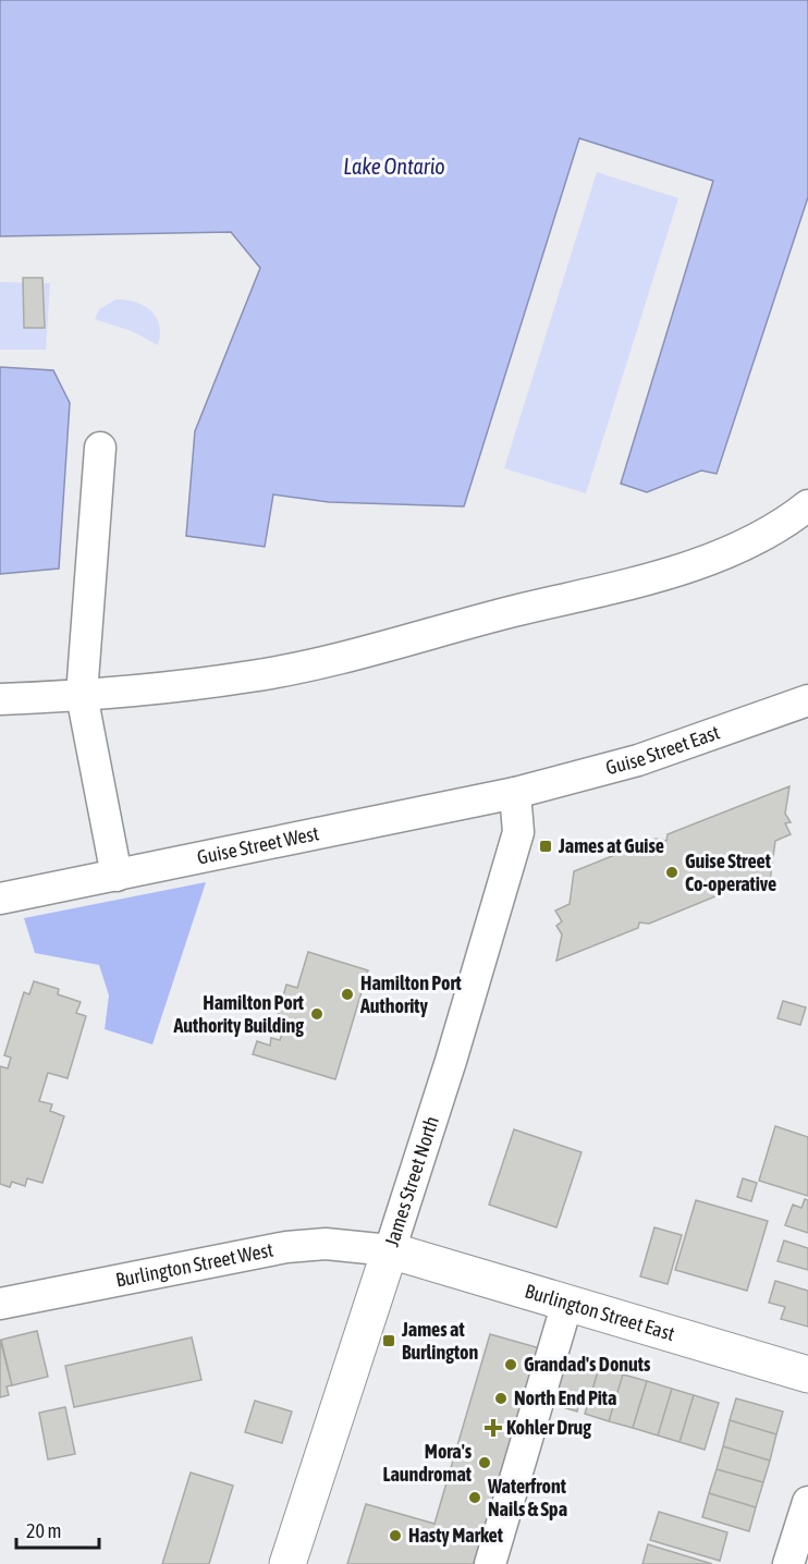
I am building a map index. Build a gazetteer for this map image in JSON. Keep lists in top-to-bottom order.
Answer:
{
  "streets": {
    "main road": ["James Street North", "Burlington Street East"],
    "street": ["Guise Street East", "Guise Street West", "Burlington Street West"]
  },
  "crossings": [
    ["Guise Street East", "Guise Street West"],
    ["Guise Street East", "James Street North"],
    ["Guise Street West", "James Street North"],
    ["James Street North", "Burlington Street West"],
    ["James Street North", "Burlington Street East"],
    ["Burlington Street West", "Burlington Street East"]
  ],
  "water": ["Lake Ontario"],
  "places": {
    "transit": ["James at Guise", "James at Burlington"],
    "other": [
      "Guise Street Co-operative",
      "Hamilton Port Authority",
      "Hamilton Port Authority Building",
      "Grandad's Donuts",
      "North End Pita",
      "Mora's Laundromat",
      "Waterfront Nails & Spa",
      "Hasty Market"
    ],
    "health": ["Kohler Drug"]
  },
  "scale_bar": "20 m"
}
